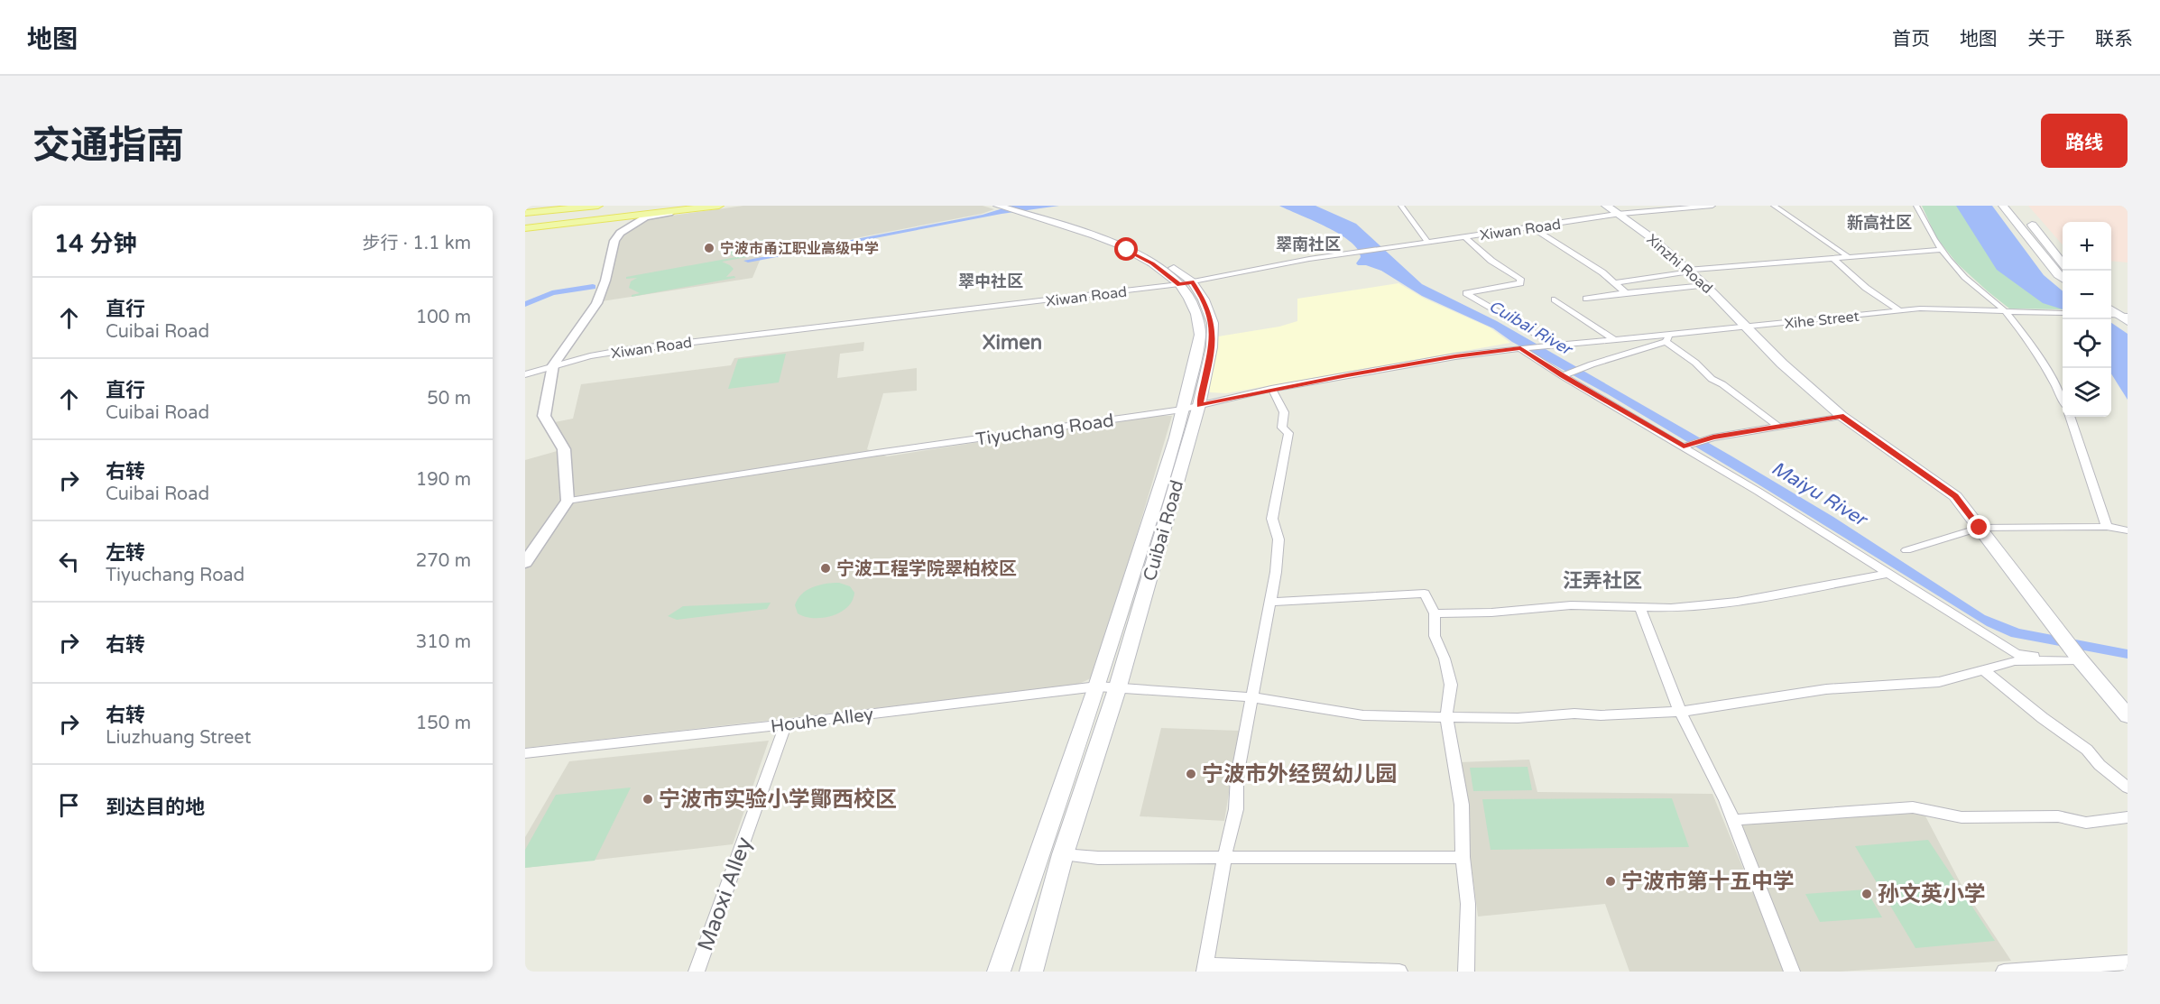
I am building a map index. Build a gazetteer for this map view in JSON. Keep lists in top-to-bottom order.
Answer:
{
  "streets": {
    "main road": ["Xinzhi Road", "Cuibai Road"],
    "street": [
      "Xiwan Road",
      "Xihe Street",
      "Tiyuchang Road",
      "Houhe Alley",
      "Maoxi Alley"
    ]
  },
  "crossings": [
    ["Xiwan Road", "Xinzhi Road"],
    ["Xiwan Road", "Cuibai Road"],
    ["Xinzhi Road", "Xihe Street"],
    ["Xinzhi Road", "Houhe Alley"],
    ["Xihe Street", "Tiyuchang Road"],
    ["Tiyuchang Road", "Cuibai Road"],
    ["Cuibai Road", "Houhe Alley"],
    ["Houhe Alley", "Maoxi Alley"]
  ],
  "districts": [
    "新高社区",
    "翠南社区",
    "翠中社区",
    "Ximen",
    "汪弄社区"
  ],
  "water": ["Cuibai River", "Maiyu River"],
  "places": [
    "宁波市甬江职业高级中学",
    "宁波工程学院翠柏校区",
    "宁波市外经贸幼儿园",
    "宁波市实验小学鄮西校区",
    "宁波市第十五中学",
    "孙文英小学"
  ],
  "page": {
    "header": "地图",
    "nav": [
      "首页",
      "地图",
      "关于",
      "联系"
    ],
    "title": "交通指南",
    "buttons": "路线",
    "heading": ["14 分钟", "步行 · 1.1 km"],
    "map_buttons": ["+", "−"],
    "list": [
      ["直行", "Cuibai Road", "100 m"],
      ["直行", "Cuibai Road", "50 m"],
      ["右转", "Cuibai Road", "190 m"],
      ["左转", "Tiyuchang Road", "270 m"],
      ["右转", "310 m"],
      ["右转", "Liuzhuang Street", "150 m"],
      "到达目的地"
    ]
  }
}
